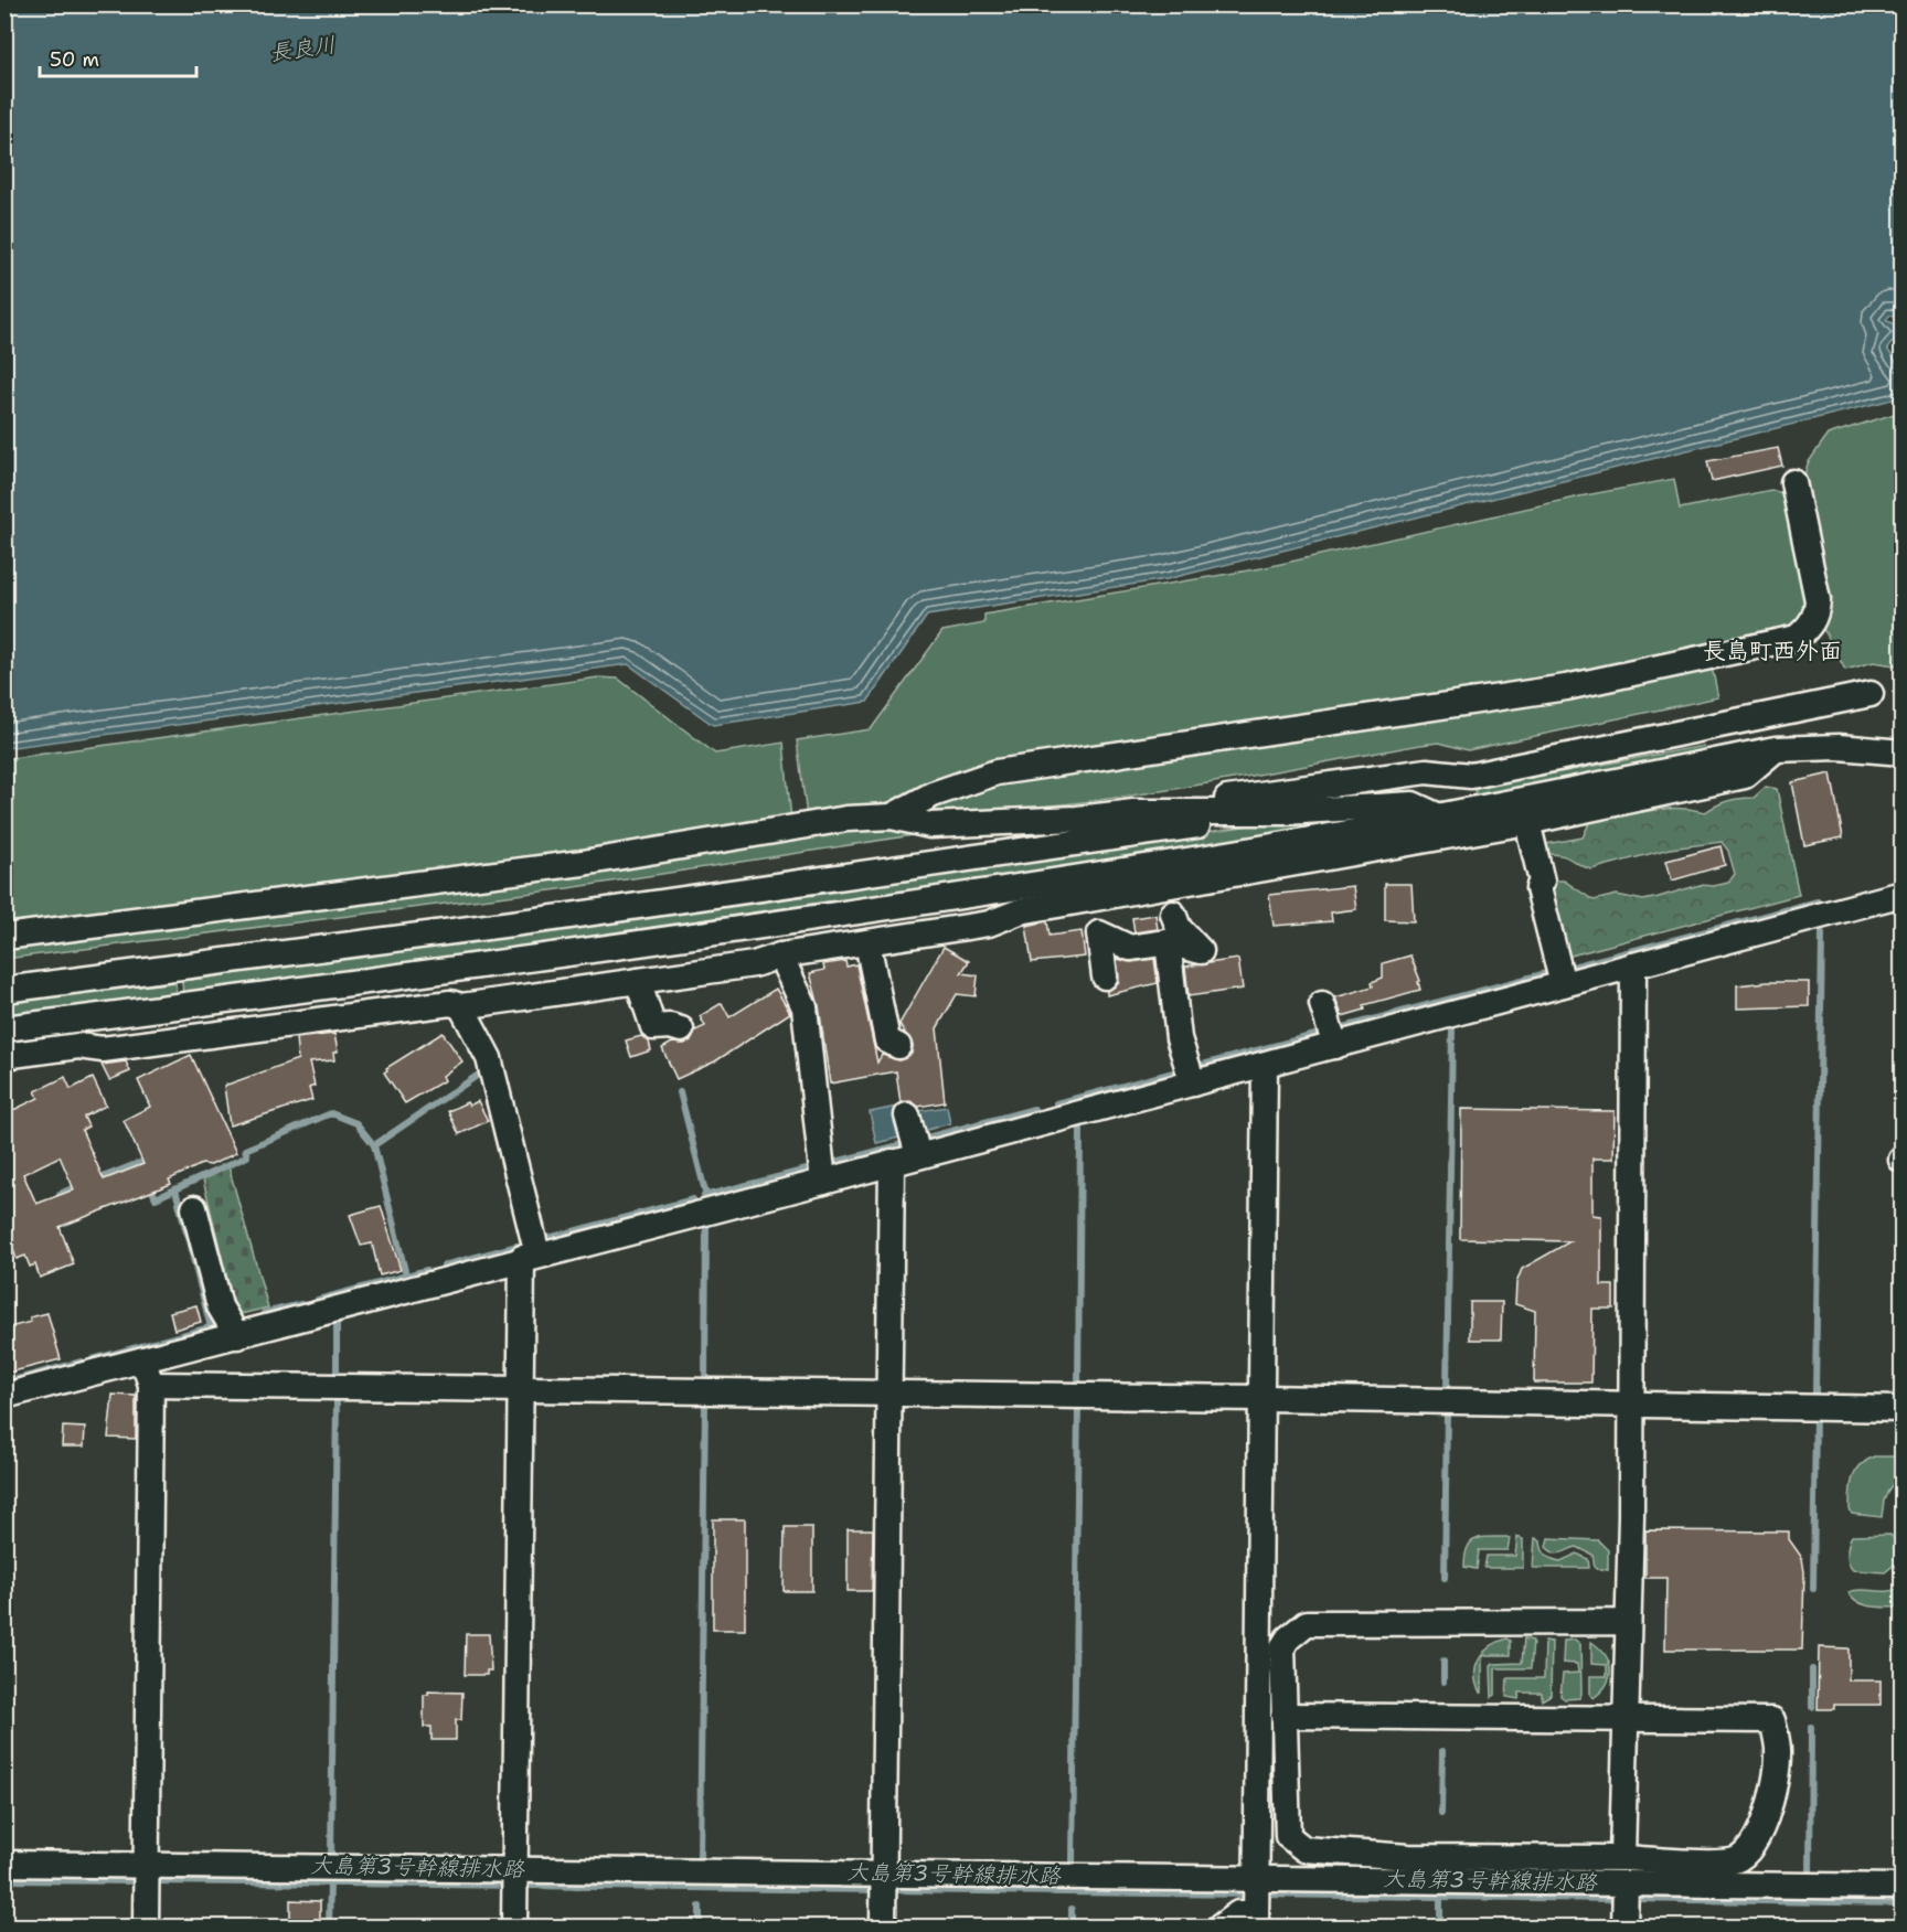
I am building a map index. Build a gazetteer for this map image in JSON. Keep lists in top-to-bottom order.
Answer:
{
  "districts": ["長島町西外面"],
  "water": ["長良川", "大島第3号幹線排水路"],
  "scale_bar": "50 m"
}
